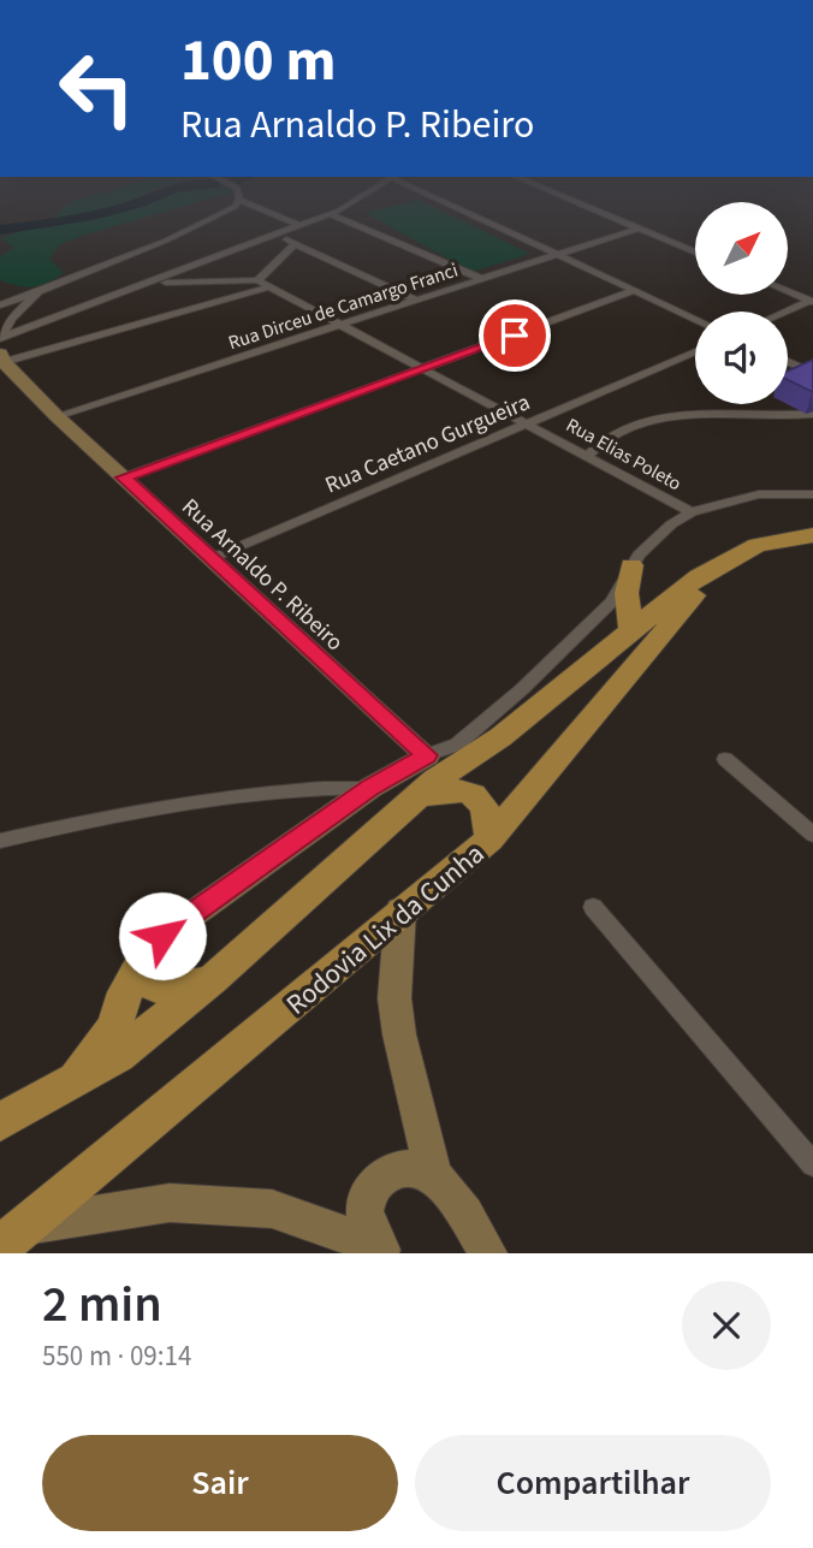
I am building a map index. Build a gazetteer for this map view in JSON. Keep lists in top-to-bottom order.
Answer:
{
  "streets": {
    "main road": ["Rodovia Lix da Cunha"],
    "street": [
      "Rua Dirceu de Camargo Franci",
      "Rua Caetano Gurgueira",
      "Rua Elias Poleto",
      "Rua Arnaldo P. Ribeiro"
    ]
  },
  "crossings": [
    ["Rua Dirceu de Camargo Franci", "Rua Elias Poleto"],
    ["Rua Dirceu de Camargo Franci", "Rua Arnaldo P. Ribeiro"],
    ["Rua Caetano Gurgueira", "Rua Elias Poleto"],
    ["Rua Caetano Gurgueira", "Rua Arnaldo P. Ribeiro"]
  ],
  "north": "top right",
  "page": {
    "turn": ["100 m", "Rua Arnaldo P. Ribeiro"],
    "heading": ["2 min", "550 m · 09:14"],
    "buttons": ["Sair", "Compartilhar"]
  }
}
